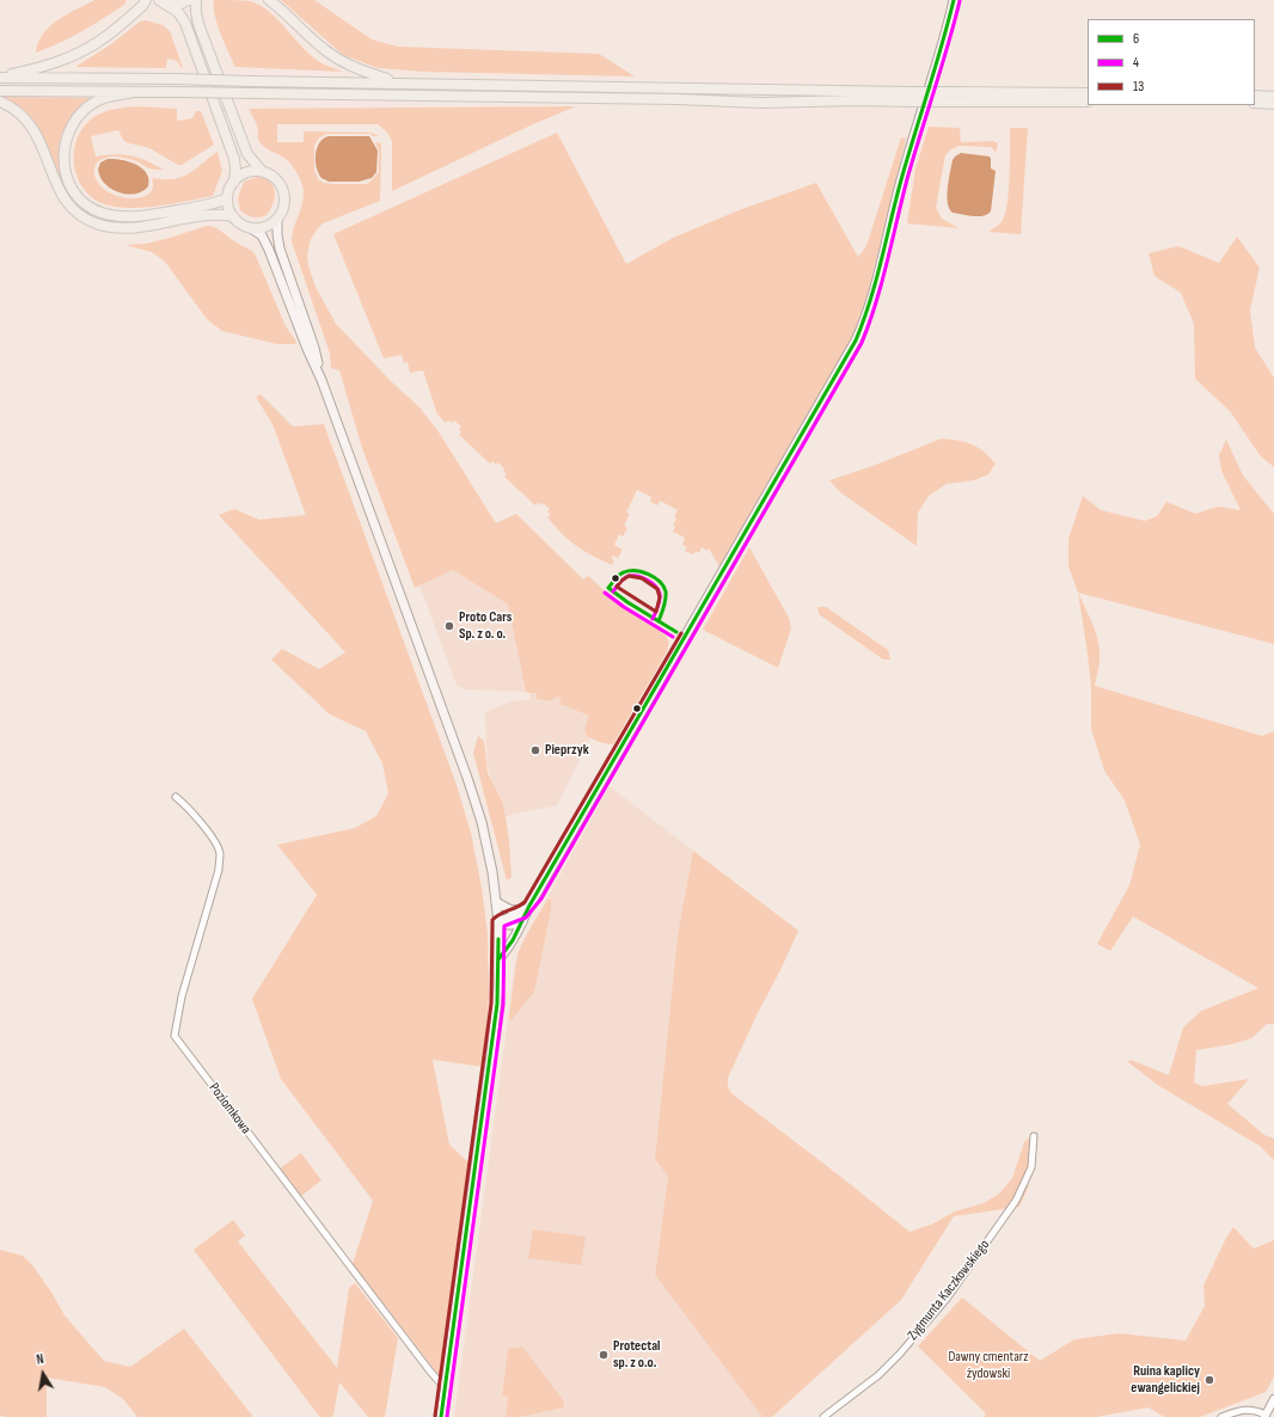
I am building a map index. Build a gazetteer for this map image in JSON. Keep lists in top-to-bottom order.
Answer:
{
  "streets": {
    "street": ["Poziomkowa", "Zygmunta Kaczkowskiego"]
  },
  "parks": ["Dawny cmentarz żydowski"],
  "places": [
    "Proto Cars Sp. z o. o.",
    "Pieprzyk",
    "Protectal sp. z o.o.",
    "Ruina kaplicy ewangelickiej"
  ],
  "lines": ["transit line 6", "transit line 4", "transit line 13"],
  "legend": ["6", "4", "13"],
  "north": "top"
}
